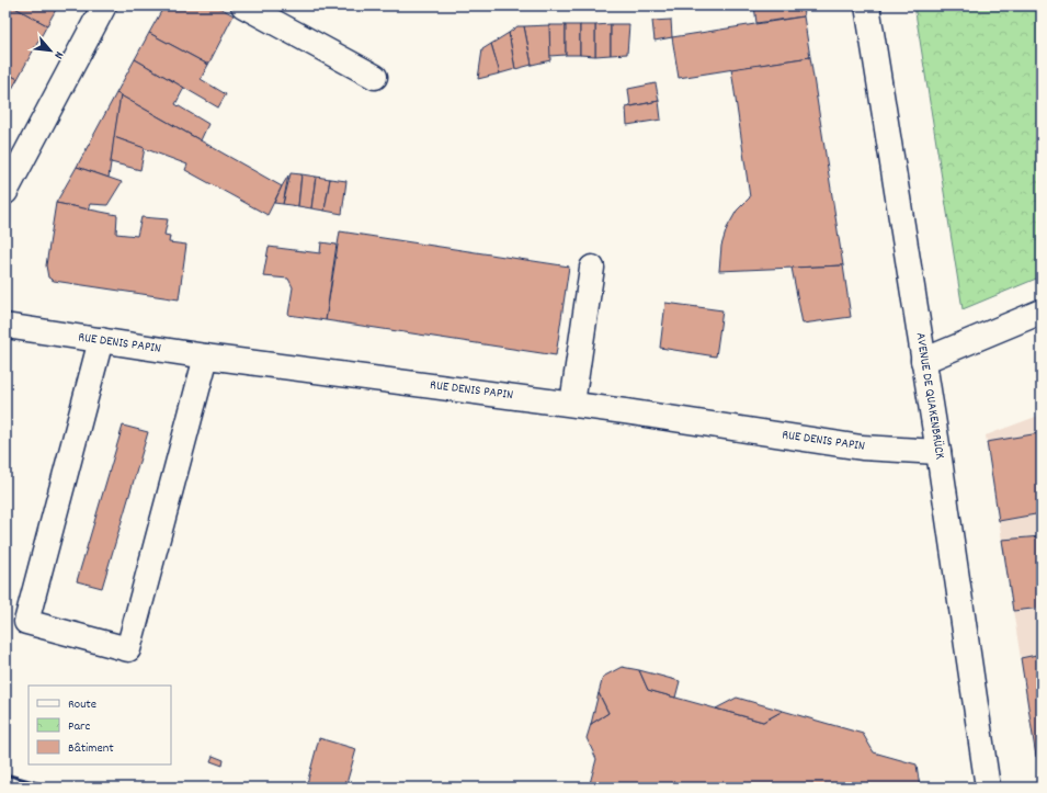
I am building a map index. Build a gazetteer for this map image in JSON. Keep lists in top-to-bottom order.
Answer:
{
  "streets": {
    "street": ["RUE DENIS PAPIN", "AVENUE DE QUAKENBRÜCK"]
  },
  "crossings": [
    ["RUE DENIS PAPIN", "AVENUE DE QUAKENBRÜCK"]
  ],
  "legend": ["Route", "Parc", "Bâtiment"],
  "north": "bottom right"
}
